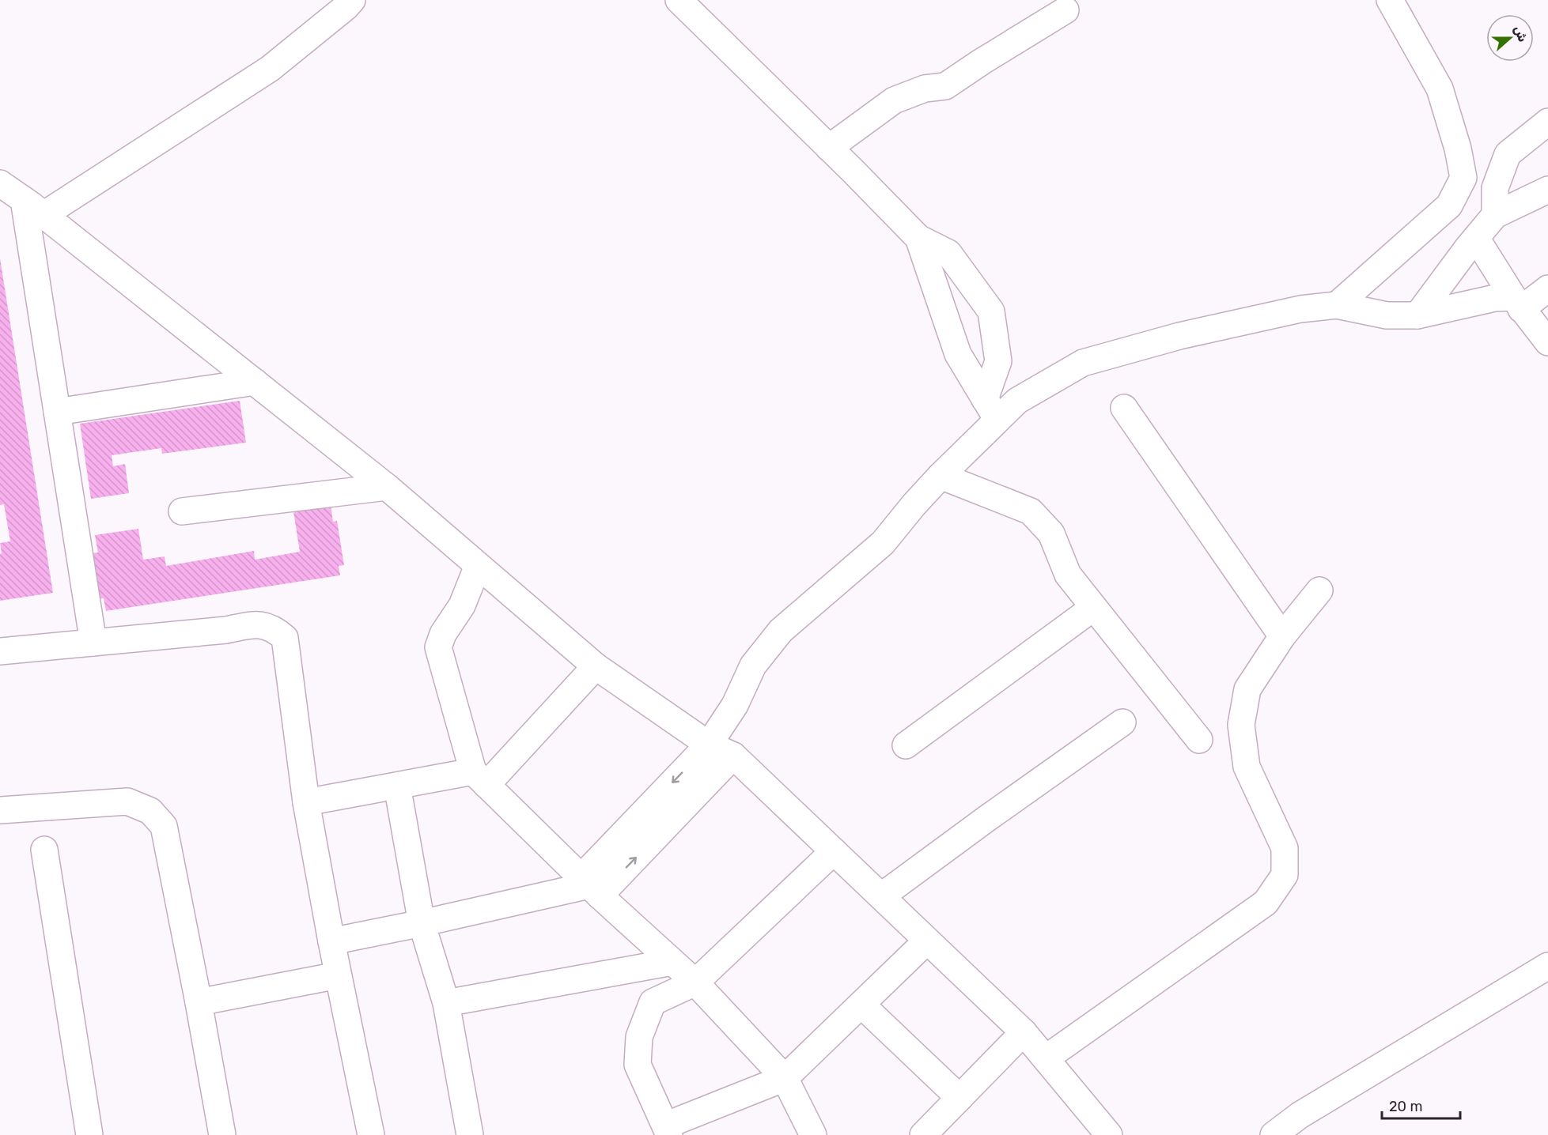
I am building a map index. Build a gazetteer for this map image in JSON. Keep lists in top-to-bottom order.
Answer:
{
  "scale_bar": "20 m",
  "north": "right"
}
